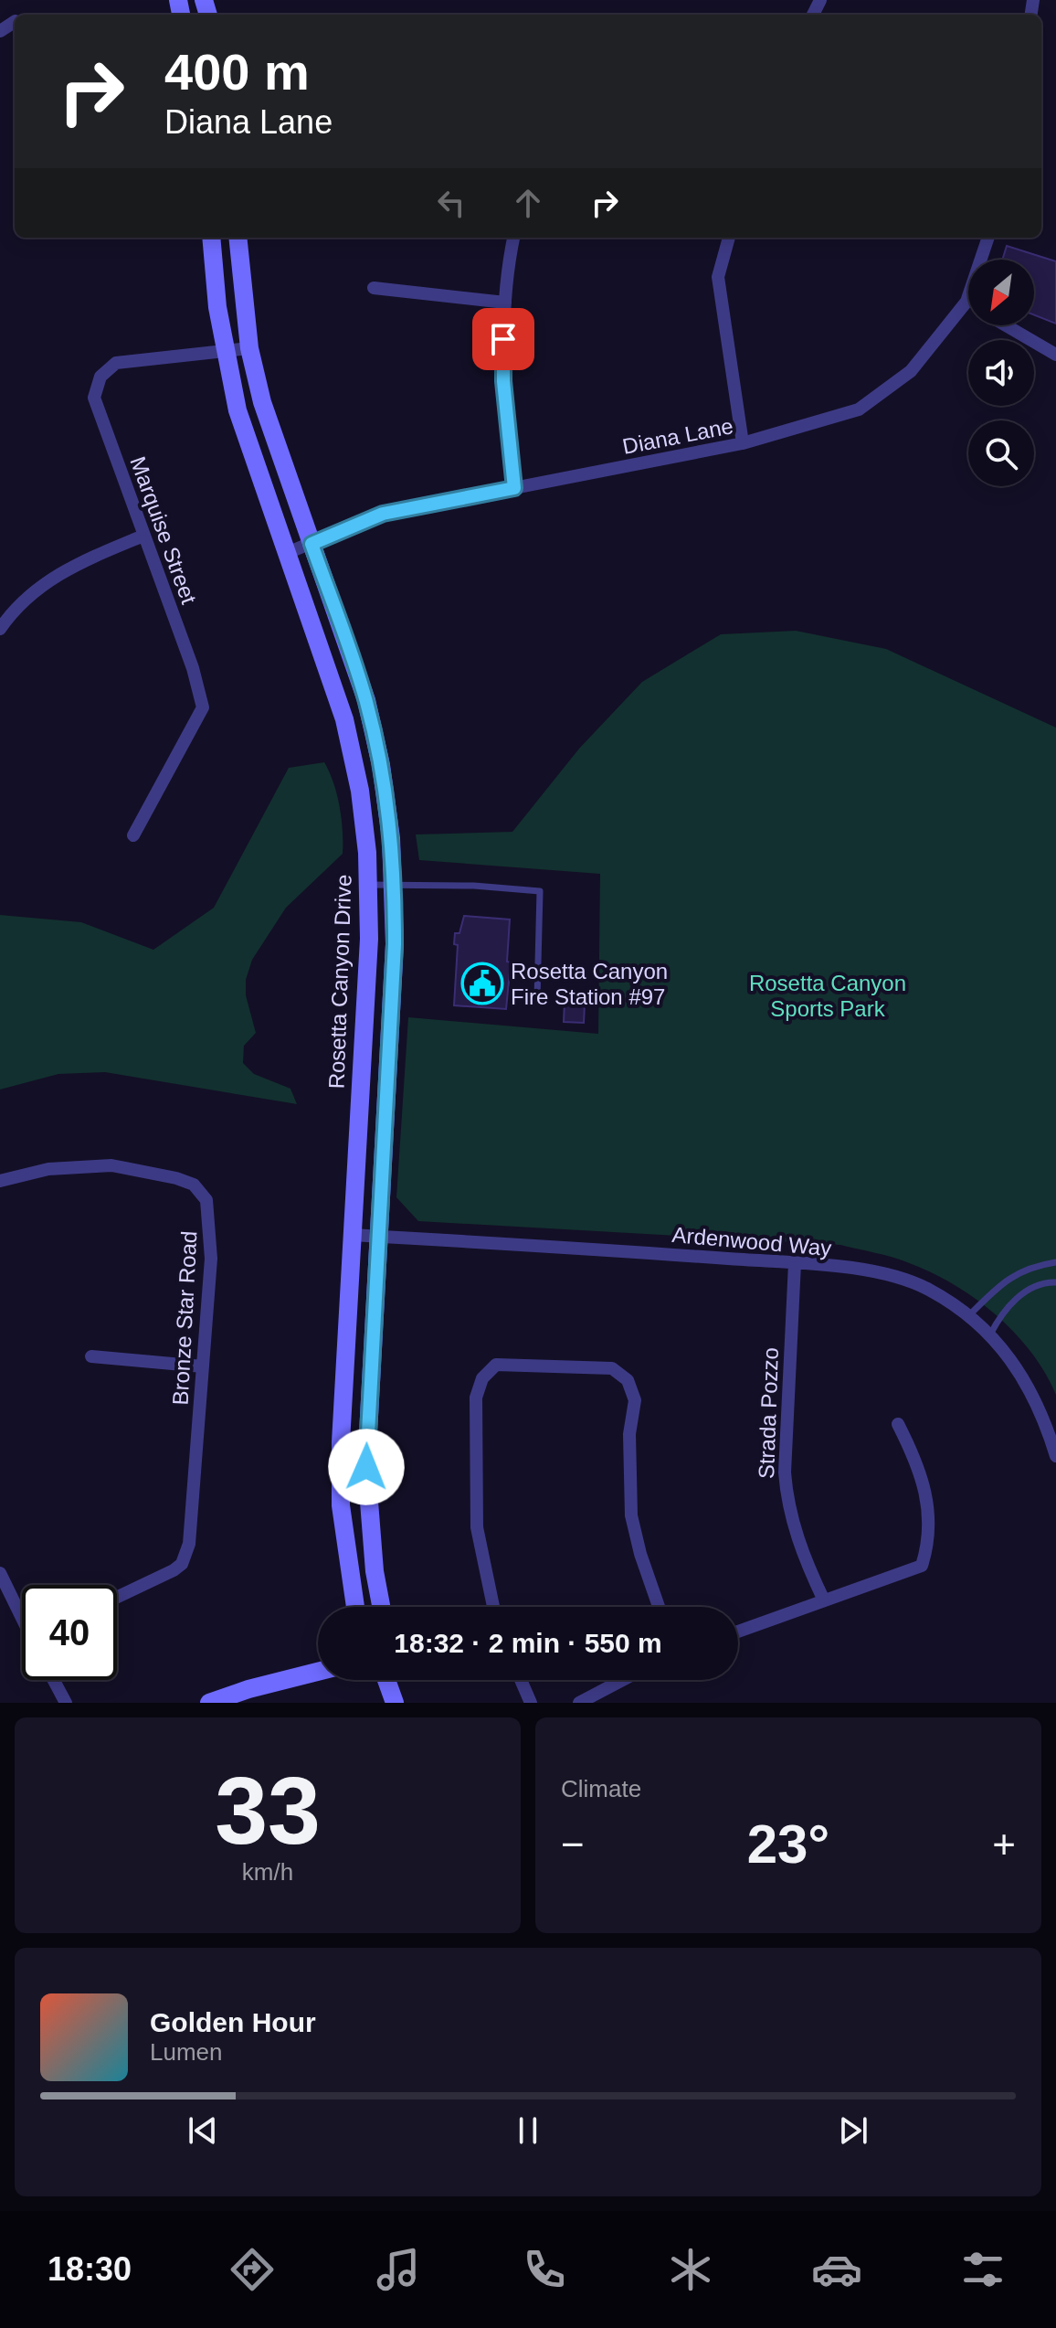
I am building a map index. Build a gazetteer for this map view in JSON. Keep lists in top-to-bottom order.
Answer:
{
  "streets": {
    "street": [
      "Diana Lane",
      "Marquise Street",
      "Rosetta Canyon Drive",
      "Ardenwood Way",
      "Bronze Star Road",
      "Strada Pozzo"
    ]
  },
  "crossings": [
    ["Diana Lane", "Rosetta Canyon Drive"],
    ["Marquise Street", "Rosetta Canyon Drive"],
    ["Rosetta Canyon Drive", "Ardenwood Way"],
    ["Ardenwood Way", "Strada Pozzo"]
  ],
  "parks": ["Rosetta Canyon Sports Park"],
  "places": {
    "public building": ["Rosetta Canyon Fire Station #97"]
  },
  "north": "bottom left",
  "page": {
    "turn": ["400 m", "Diana Lane"],
    "limit": "40",
    "trip": "18:32 · 2 min · 550 m",
    "tile": [
      ["33", "km/h"],
      "Climate"
    ],
    "heat": ["−", "23°", "+"],
    "song": ["Golden Hour", "Lumen"],
    "tabs": "18:30"
  }
}
